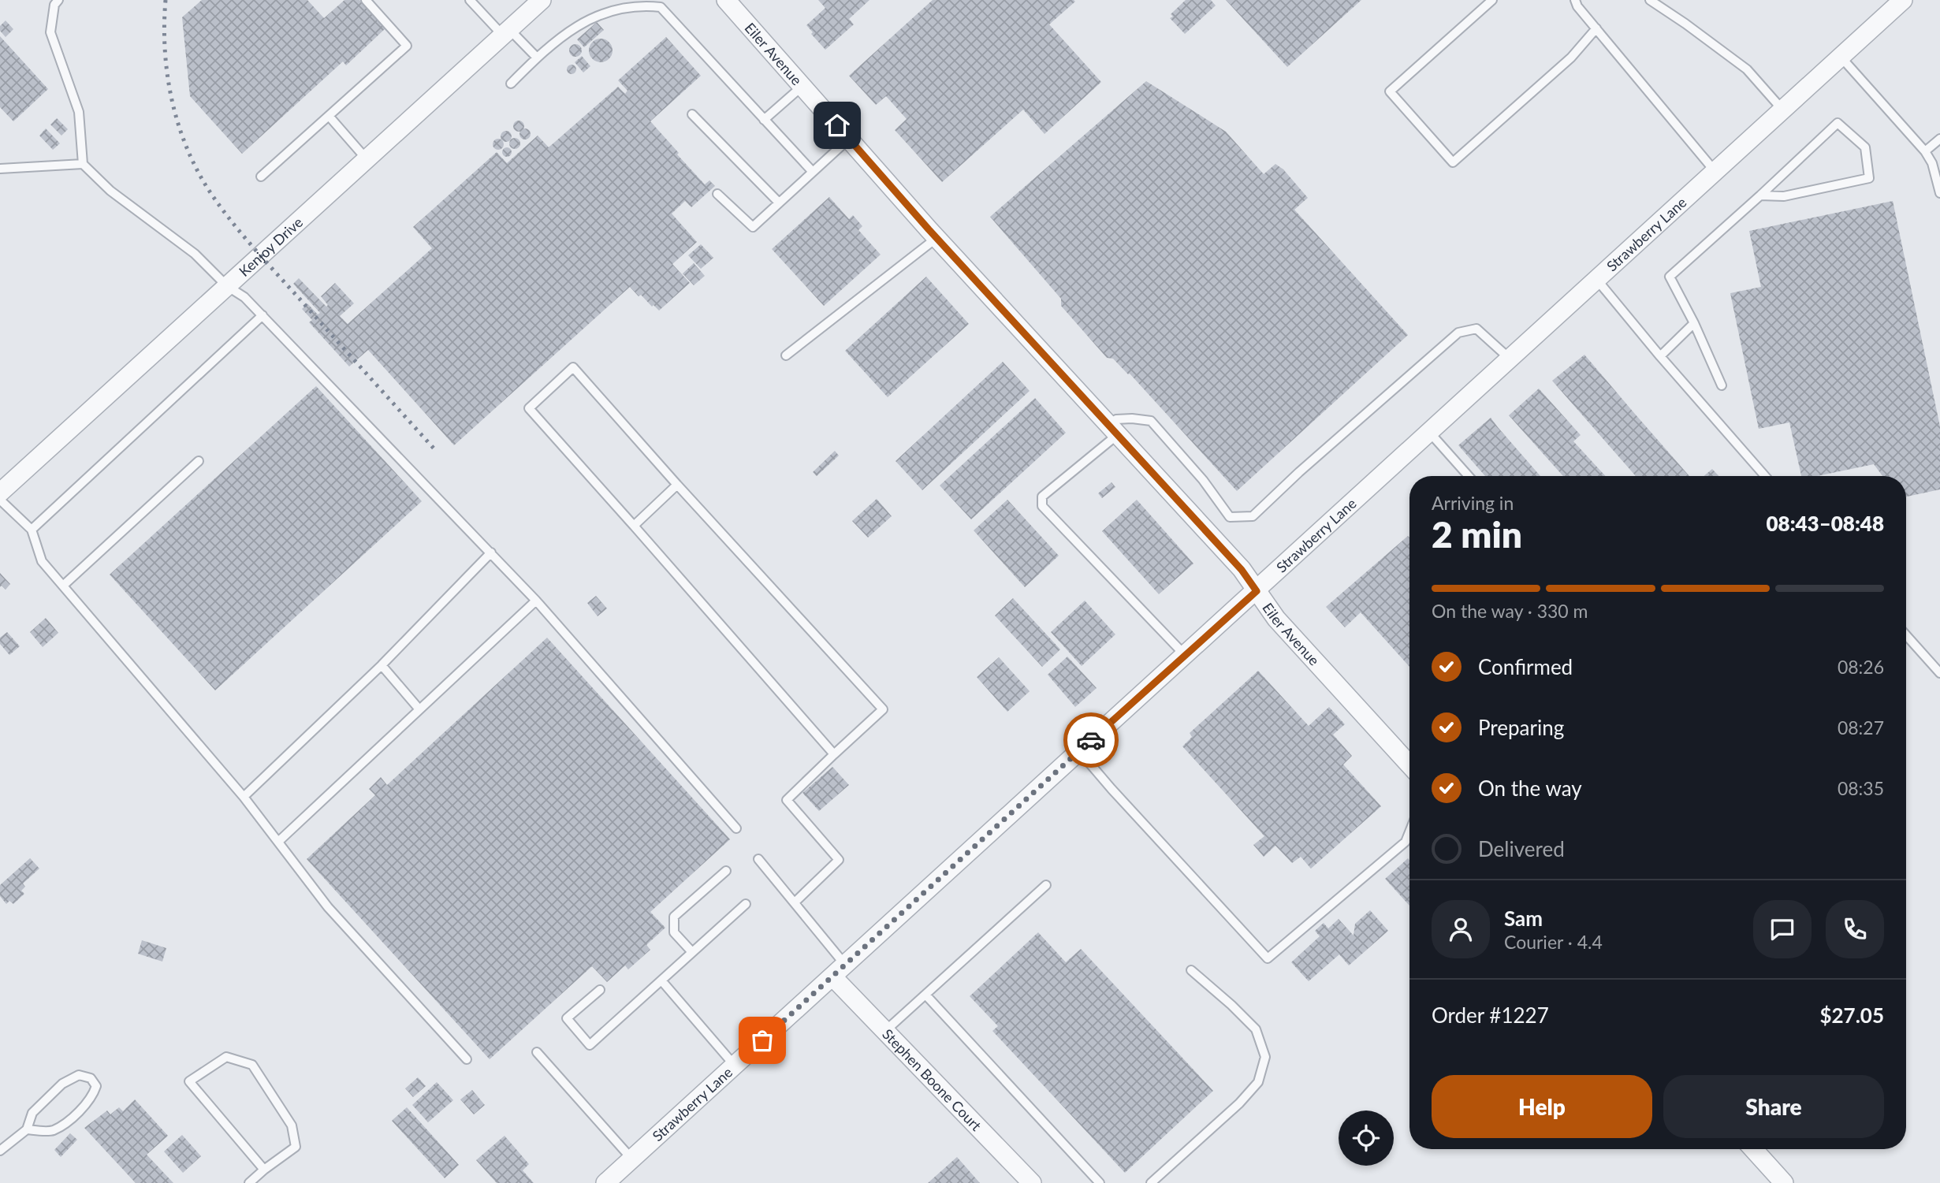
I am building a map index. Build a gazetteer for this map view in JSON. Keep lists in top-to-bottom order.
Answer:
{
  "streets": {
    "street": [
      "Eiler Avenue",
      "Strawberry Lane",
      "Kenjoy Drive",
      "Stephen Boone Court"
    ]
  },
  "crossings": [
    ["Eiler Avenue", "Strawberry Lane"],
    ["Strawberry Lane", "Stephen Boone Court"]
  ],
  "page": {
    "heading": ["2 min", "Arriving in", "08:43–08:48"],
    "panel": [
      "Sam",
      "Courier · 4.4",
      "Order #1227",
      "$27.05"
    ],
    "bar": "On the way · 330 m",
    "list": [
      ["Confirmed", "08:26"],
      ["Preparing", "08:27"],
      ["On the way", "08:35"],
      "Delivered"
    ],
    "buttons": ["Help", "Share"]
  }
}
